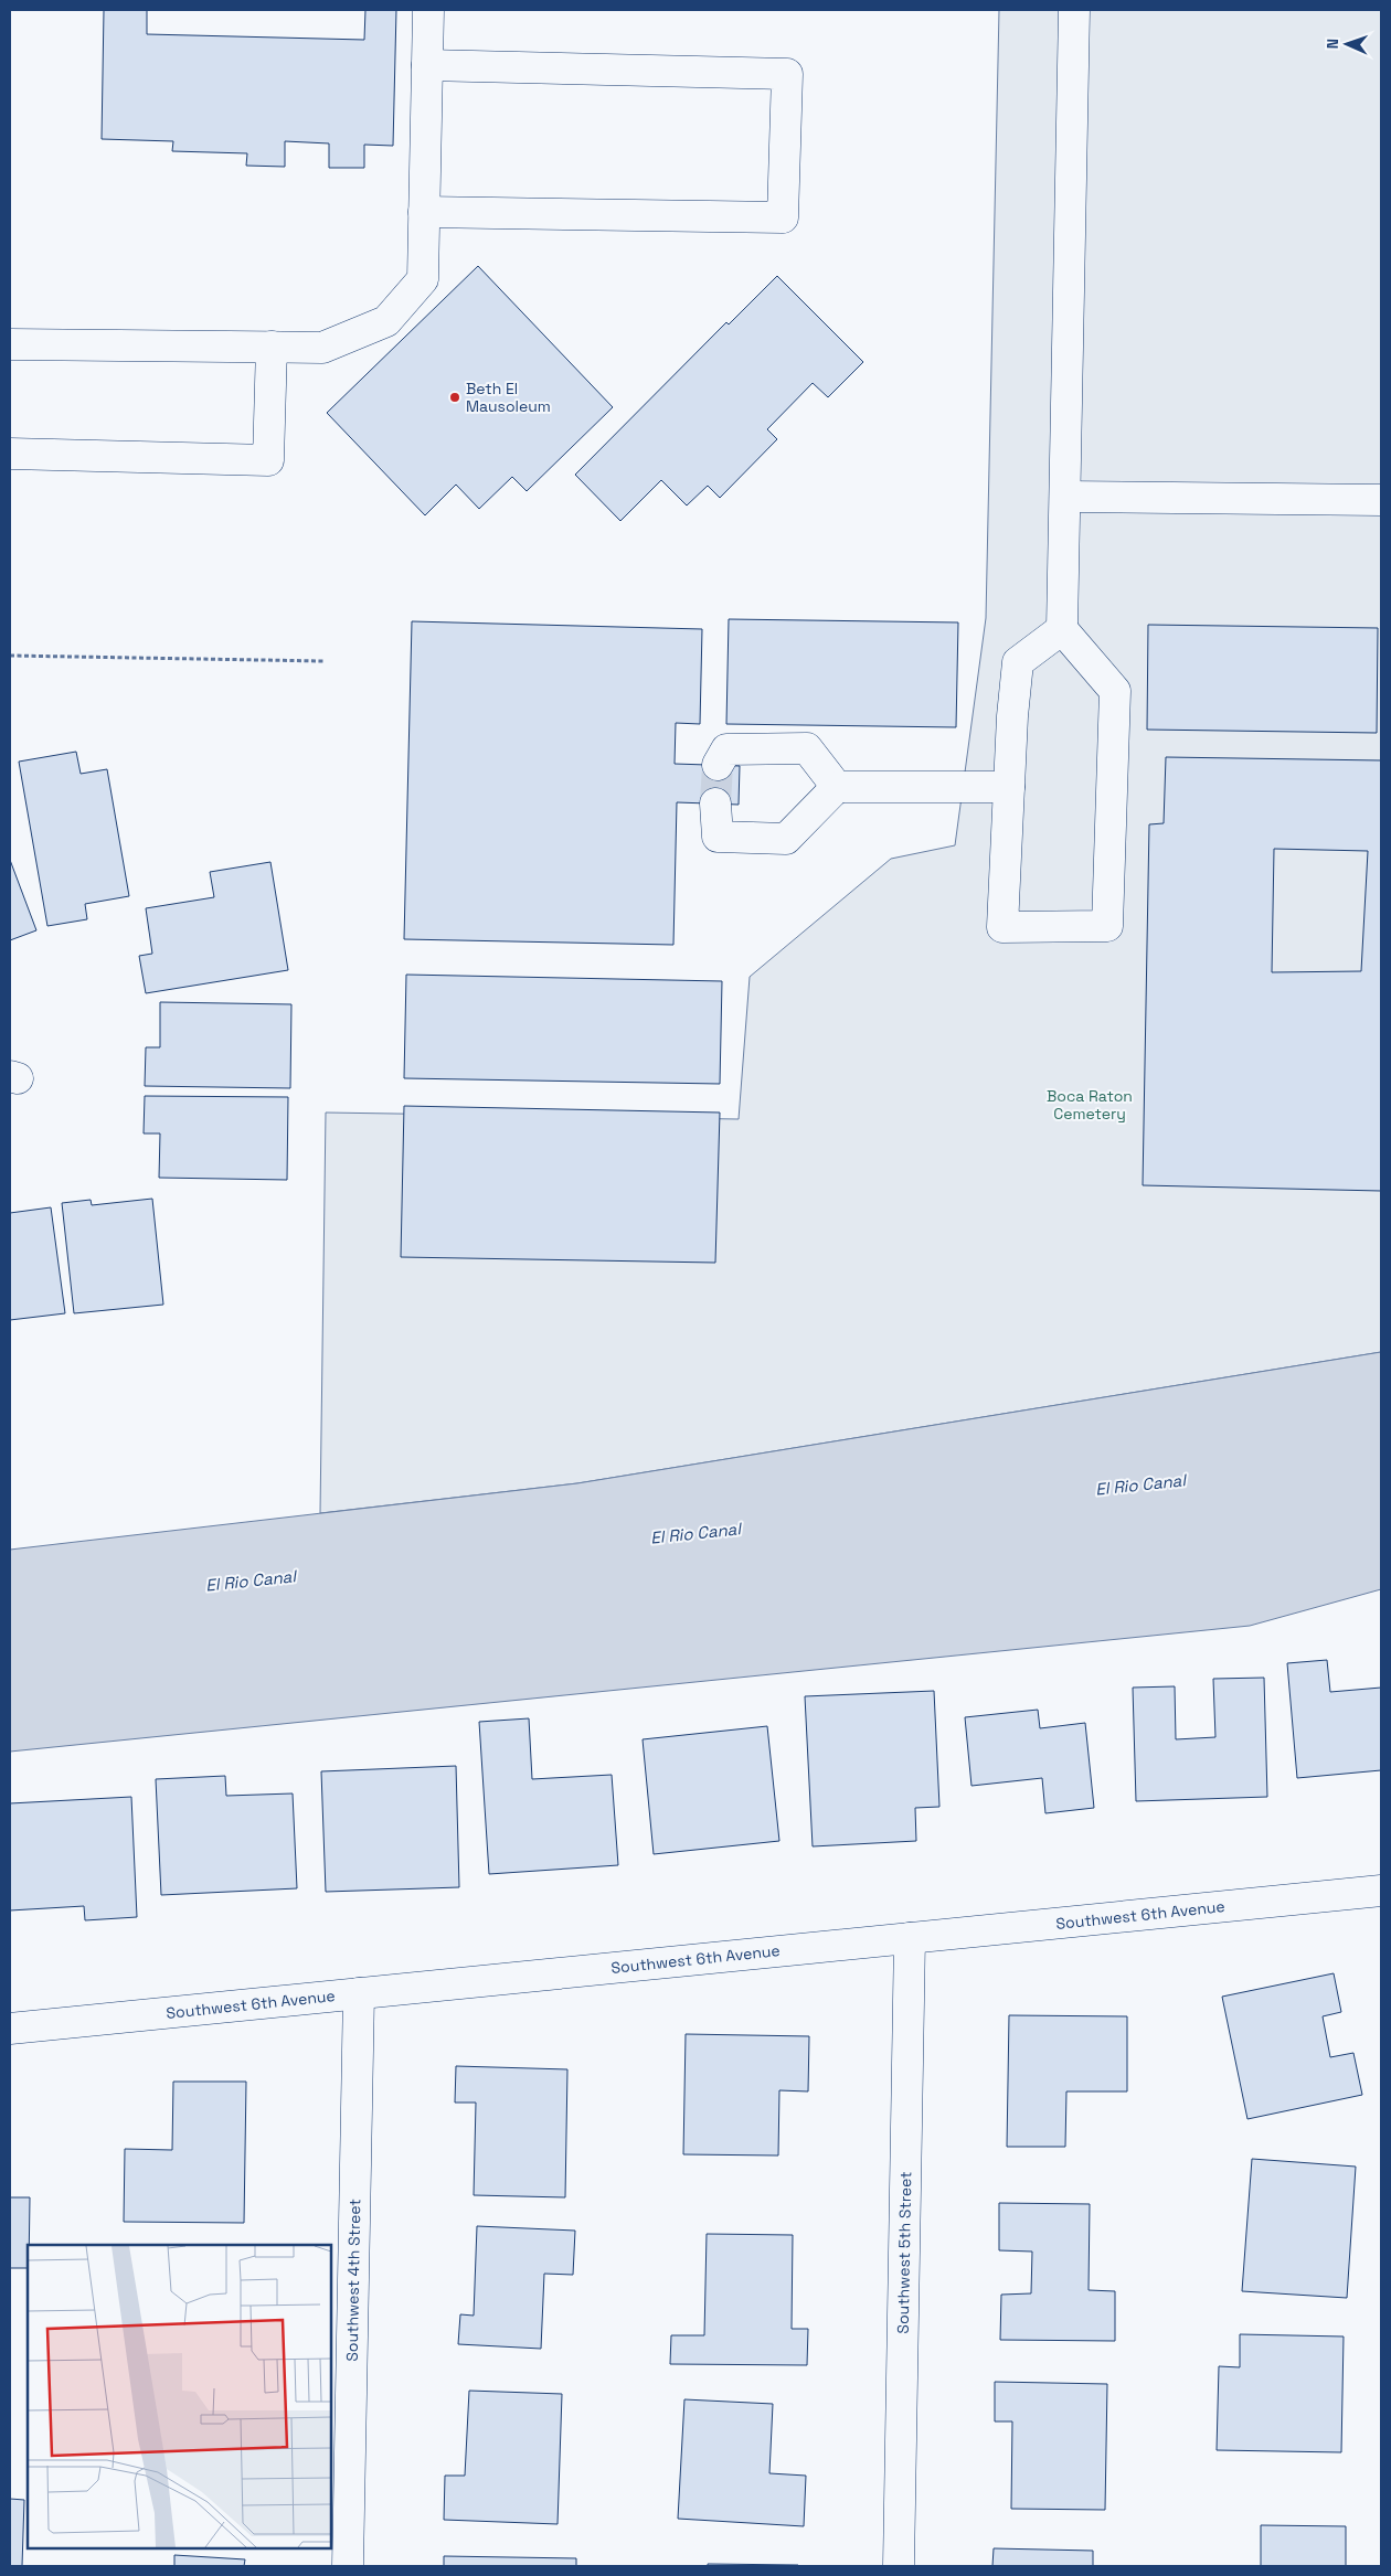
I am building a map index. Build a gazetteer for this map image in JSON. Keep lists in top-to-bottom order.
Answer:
{
  "streets": {
    "street": ["Southwest 6th Avenue", "Southwest 5th Street", "Southwest 4th Street"]
  },
  "crossings": [
    ["Southwest 6th Avenue", "Southwest 5th Street"],
    ["Southwest 6th Avenue", "Southwest 4th Street"]
  ],
  "water": ["El Rio Canal"],
  "parks": ["Boca Raton Cemetery"],
  "places": ["Beth El Mausoleum"],
  "north": "left"
}
